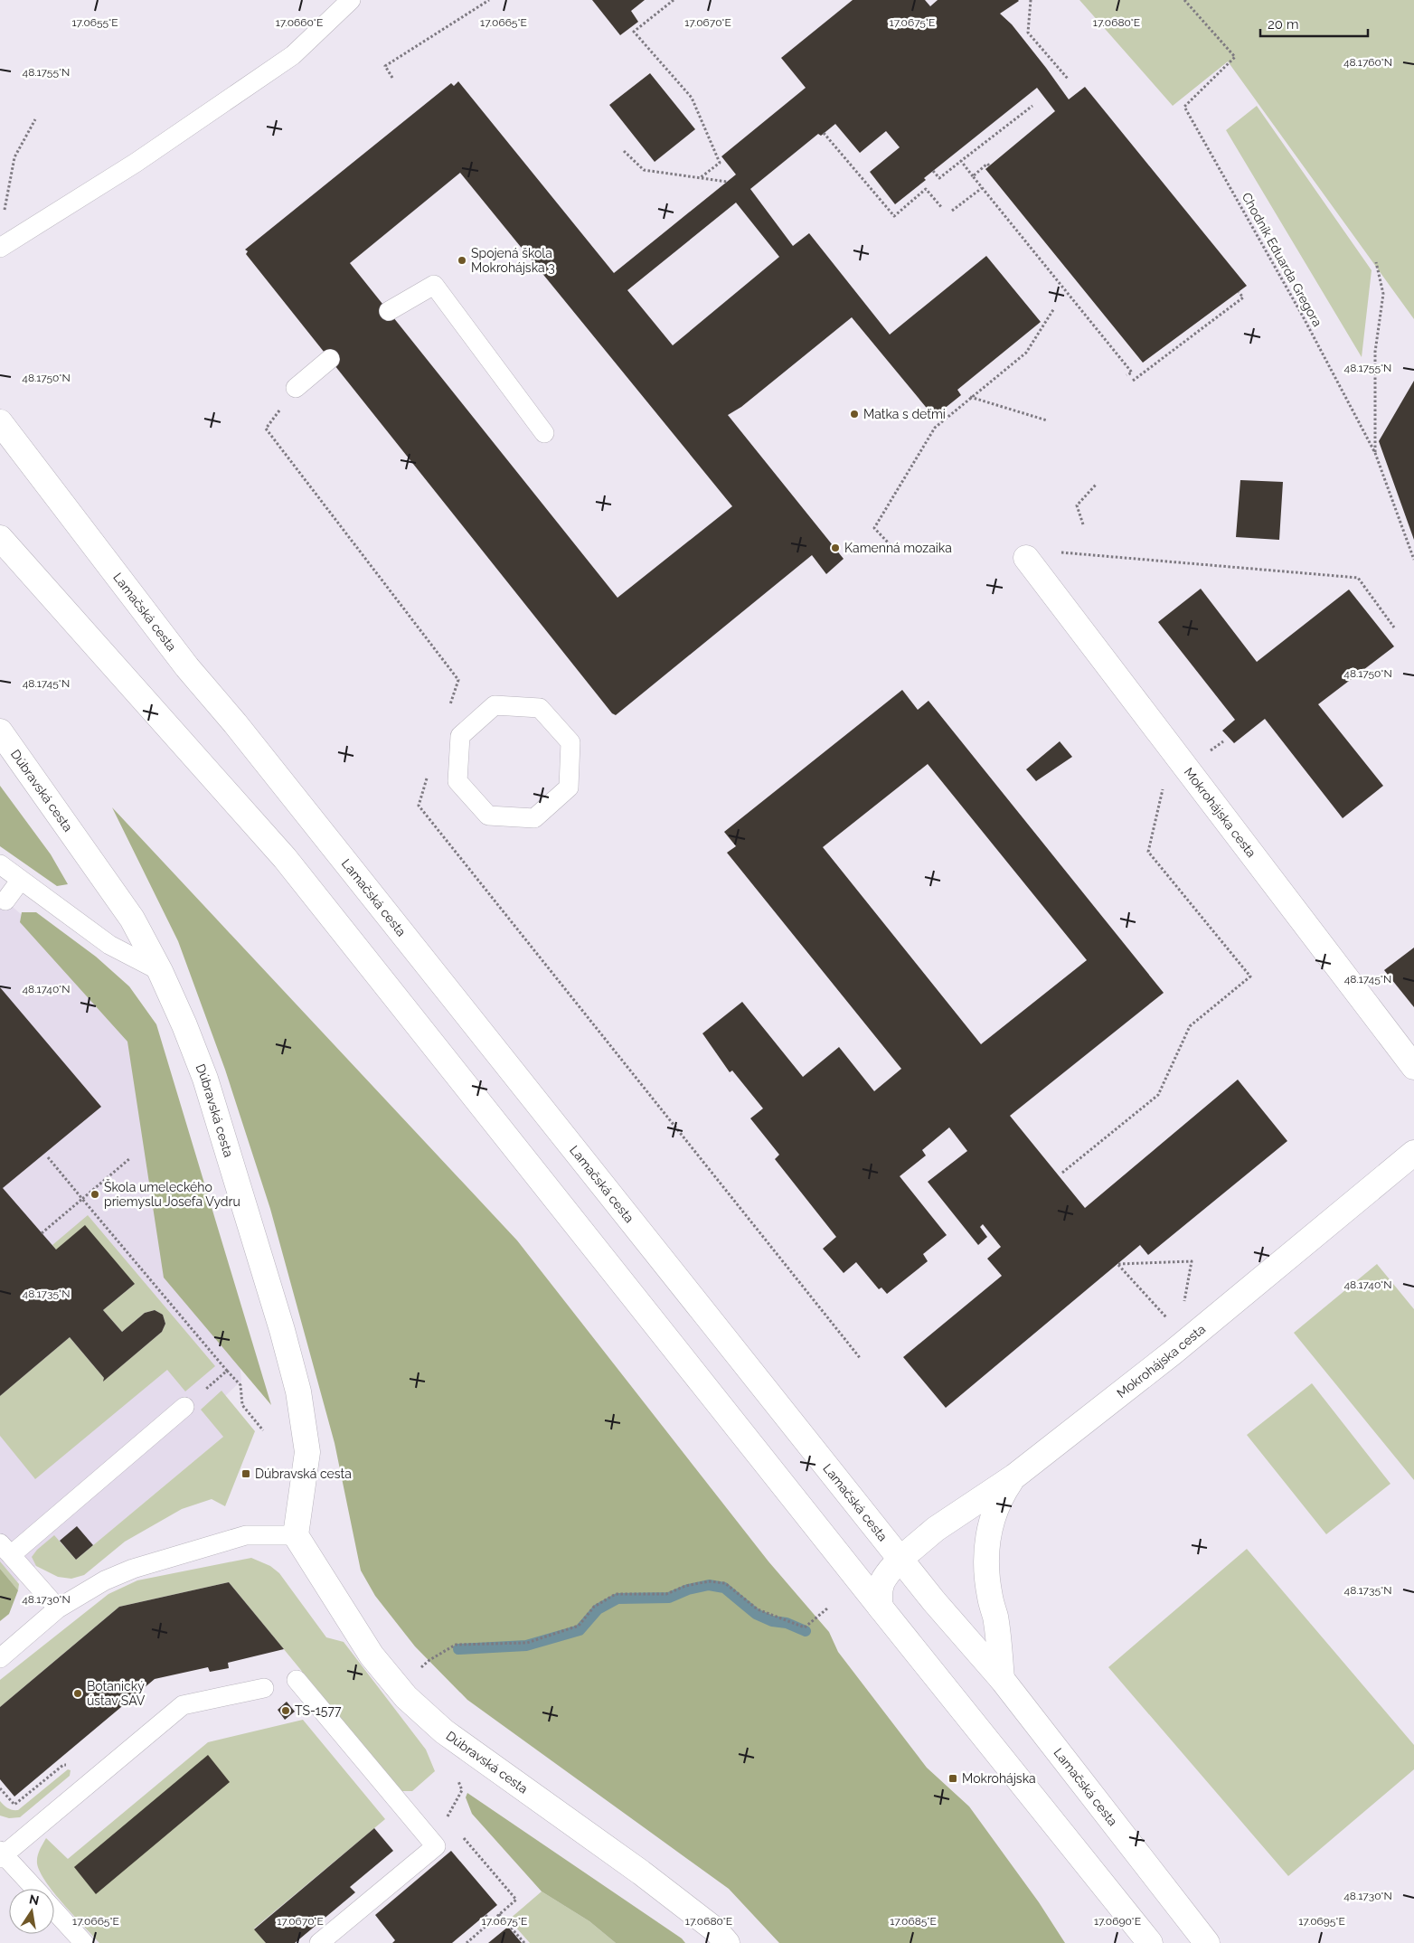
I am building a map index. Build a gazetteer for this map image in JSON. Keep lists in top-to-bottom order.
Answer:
{
  "streets": {
    "main road": ["Lamačská cesta", "Dúbravská cesta", "Mokrohájska cesta"],
    "path": ["Chodník Eduarda Gregora"]
  },
  "crossings": [
    ["Lamačská cesta", "Mokrohájska cesta"]
  ],
  "places": {
    "other": [
      "Spojená škola Mokrohájska 3",
      "Matka s deťmi",
      "Kamenná mozaika",
      "Škola umeleckého priemyslu Josefa Vydru",
      "Botanický ústav SAV",
      "TS-1577"
    ],
    "transit": ["Dúbravská cesta", "Mokrohájska"]
  },
  "scale_bar": "20 m",
  "north": "top",
  "coordinates": [
    "17.0655°E",
    "17.0660°E",
    "17.0665°E",
    "17.0670°E",
    "17.0675°E",
    "17.0680°E",
    "48.1760°N",
    "48.1755°N",
    "48.1750°N",
    "48.1745°N",
    "48.1740°N",
    "48.1735°N",
    "48.1730°N",
    "17.0685°E",
    "17.0690°E",
    "17.0695°E"
  ]
}
